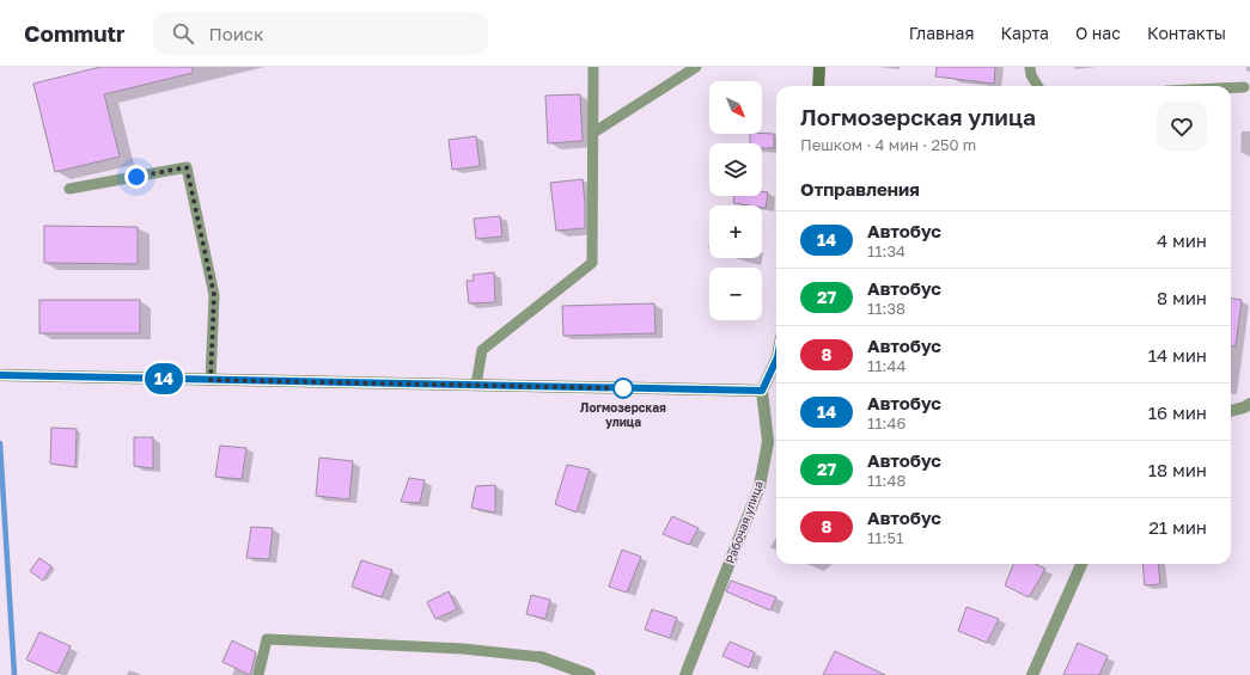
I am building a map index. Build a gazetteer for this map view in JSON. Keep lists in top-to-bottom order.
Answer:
{
  "streets": {
    "street": ["Рабочая улица"]
  },
  "places": ["Логмозерская улица"],
  "lines": ["bus line 14"],
  "north": "bottom right",
  "page": {
    "header": "Commutr",
    "search": "Поиск",
    "nav": [
      "Главная",
      "Карта",
      "О нас",
      "Контакты"
    ],
    "on_map": "14",
    "map_buttons": ["+", "−"],
    "heading": [
      ["Логмозерская улица", "Пешком · 4 мин · 250 m"],
      "Отправления"
    ],
    "list": [
      {
        "mark": "14",
        "name": "Автобус",
        "note": "11:34",
        "value": "4 мин"
      },
      {
        "mark": "27",
        "name": "Автобус",
        "note": "11:38",
        "value": "8 мин"
      },
      {
        "mark": "8",
        "name": "Автобус",
        "note": "11:44",
        "value": "14 мин"
      },
      {
        "mark": "14",
        "name": "Автобус",
        "note": "11:46",
        "value": "16 мин"
      },
      {
        "mark": "27",
        "name": "Автобус",
        "note": "11:48",
        "value": "18 мин"
      },
      {
        "mark": "8",
        "name": "Автобус",
        "note": "11:51",
        "value": "21 мин"
      }
    ]
  }
}
